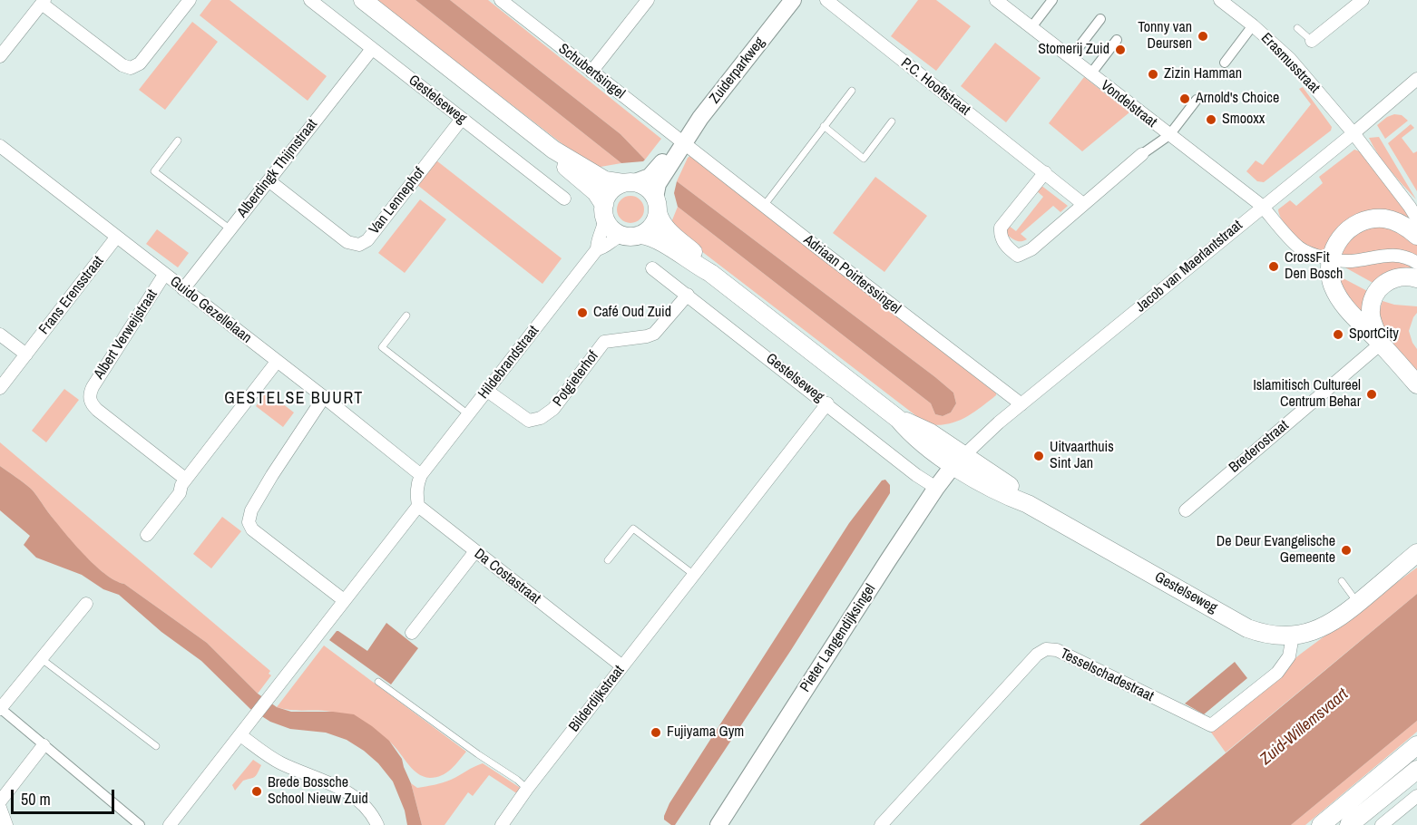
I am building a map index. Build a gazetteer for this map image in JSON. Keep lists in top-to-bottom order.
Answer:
{
  "streets": {
    "main road": ["Gestelseweg"],
    "street": [
      "Erasmusstraat",
      "Zuiderparkweg",
      "Schubertsingel",
      "P.C. Hooftstraat",
      "Vondelstraat",
      "Alberdingk Thijmstraat",
      "Van Lennephof",
      "Jacob van Maerlantstraat",
      "Adriaan Poirterssingel",
      "Frans Erensstraat",
      "Guido Gezellelaan",
      "Albert Verweijstraat",
      "Hildebrandstraat",
      "Potgieterhof",
      "Brederostraat",
      "Da Costastraat",
      "Pieter Langendijksingel",
      "Tesselschadestraat",
      "Bilderdijkstraat"
    ]
  },
  "crossings": [
    ["Erasmusstraat", "Jacob van Maerlantstraat"],
    ["Zuiderparkweg", "Schubertsingel"],
    ["Zuiderparkweg", "Gestelseweg"],
    ["Zuiderparkweg", "Adriaan Poirterssingel"],
    ["Zuiderparkweg", "Hildebrandstraat"],
    ["Schubertsingel", "Adriaan Poirterssingel"],
    ["Gestelseweg", "Alberdingk Thijmstraat"],
    ["Gestelseweg", "Van Lennephof"],
    ["Gestelseweg", "Jacob van Maerlantstraat"],
    ["Gestelseweg", "Hildebrandstraat"],
    ["Gestelseweg", "Potgieterhof"],
    ["Gestelseweg", "Pieter Langendijksingel"],
    ["Gestelseweg", "Tesselschadestraat"],
    ["Gestelseweg", "Bilderdijkstraat"],
    ["Vondelstraat", "Jacob van Maerlantstraat"],
    ["Alberdingk Thijmstraat", "Van Lennephof"],
    ["Alberdingk Thijmstraat", "Guido Gezellelaan"],
    ["Jacob van Maerlantstraat", "Adriaan Poirterssingel"],
    ["Jacob van Maerlantstraat", "Pieter Langendijksingel"],
    ["Frans Erensstraat", "Guido Gezellelaan"],
    ["Guido Gezellelaan", "Albert Verweijstraat"],
    ["Guido Gezellelaan", "Hildebrandstraat"],
    ["Hildebrandstraat", "Potgieterhof"],
    ["Da Costastraat", "Bilderdijkstraat"]
  ],
  "districts": ["GESTELSE BUURT"],
  "water": ["Zuid-Willemsvaart"],
  "places": [
    "Tonny van Deursen",
    "Stomerij Zuid",
    "Zizin Hamman",
    "Arnold's Choice",
    "Smooxx",
    "CrossFit Den Bosch",
    "Café Oud Zuid",
    "SportCity",
    "Islamitisch Cultureel Centrum Behar",
    "Uitvaarthuis Sint Jan",
    "De Deur Evangelische Gemeente",
    "Fujiyama Gym",
    "Brede Bossche School Nieuw Zuid"
  ],
  "scale_bar": "50 m"
}
